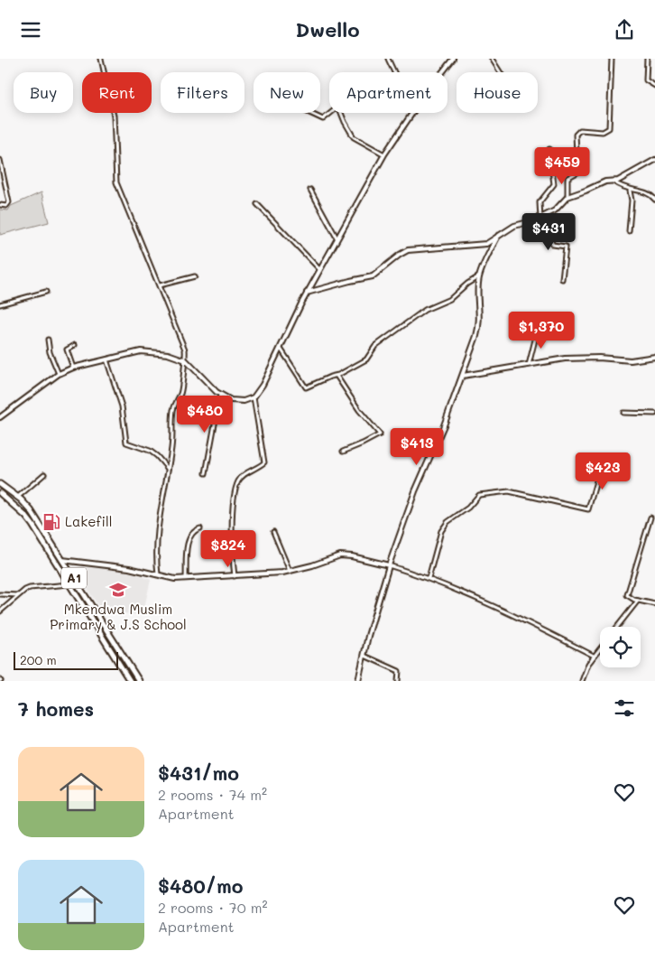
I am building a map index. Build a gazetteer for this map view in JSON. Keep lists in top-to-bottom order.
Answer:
{
  "streets": {
    "highway": ["A1"]
  },
  "places": {
    "fuel station": ["Lakefill"],
    "school or university": ["Mkendwa Muslim Primary & J.S School"]
  },
  "scale_bar": "200 m",
  "page": {
    "header": "Dwello",
    "chip": [
      "Buy",
      "Rent",
      "Filters",
      "New",
      "Apartment",
      "House"
    ],
    "price": [
      "$459",
      "$431",
      "$1,370",
      "$480",
      "$413",
      "$423",
      "$824"
    ],
    "scale": "200 m",
    "heading": "7 homes",
    "list": [
      {
        "name": "$431/mo",
        "note": "2 rooms · 74 m² · Apartment"
      },
      {
        "name": "$480/mo",
        "note": "2 rooms · 70 m² · Apartment"
      }
    ]
  }
}
